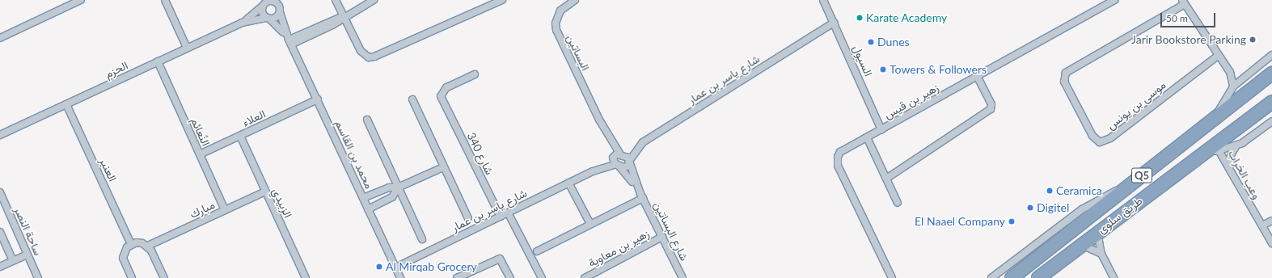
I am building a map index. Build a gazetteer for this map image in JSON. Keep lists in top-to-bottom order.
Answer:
{
  "streets": {
    "highway": ["Q5", "طريق سلوى"],
    "street": [
      "البساتين",
      "السيول",
      "الحزم",
      "شارع ياسر بن عمار",
      "زهير بن قيس",
      "موسى بن يونس",
      "العلاء",
      "النًعائم",
      "شارع 340",
      "محمد بن القاسم",
      "العنبر",
      "وعب الخراب",
      "الزبيدي",
      "مبارك",
      "ساحة النصر",
      "شارع البساتين",
      "زهير بن معاوية"
    ]
  },
  "crossings": [
    ["البساتين", "شارع ياسر بن عمار"],
    ["البساتين", "شارع البساتين"],
    ["السيول", "شارع ياسر بن عمار"],
    ["السيول", "زهير بن قيس"],
    ["الحزم", "النًعائم"],
    ["الحزم", "محمد بن القاسم"],
    ["الحزم", "العنبر"],
    ["شارع ياسر بن عمار", "شارع 340"],
    ["شارع ياسر بن عمار", "محمد بن القاسم"],
    ["شارع ياسر بن عمار", "شارع البساتين"],
    ["العلاء", "النًعائم"],
    ["العلاء", "محمد بن القاسم"],
    ["العلاء", "الزبيدي"],
    ["النًعائم", "مبارك"],
    ["وعب الخراب", "طريق سلوى"],
    ["الزبيدي", "مبارك"],
    ["شارع البساتين", "زهير بن معاوية"]
  ],
  "places": [
    "Karate Academy",
    "Jarir Bookstore Parking",
    "Dunes",
    "Towers & Followers",
    "Ceramica",
    "Digitel",
    "El Naael Company",
    "Al Mirqab Grocery"
  ],
  "scale_bar": "50 m"
}
